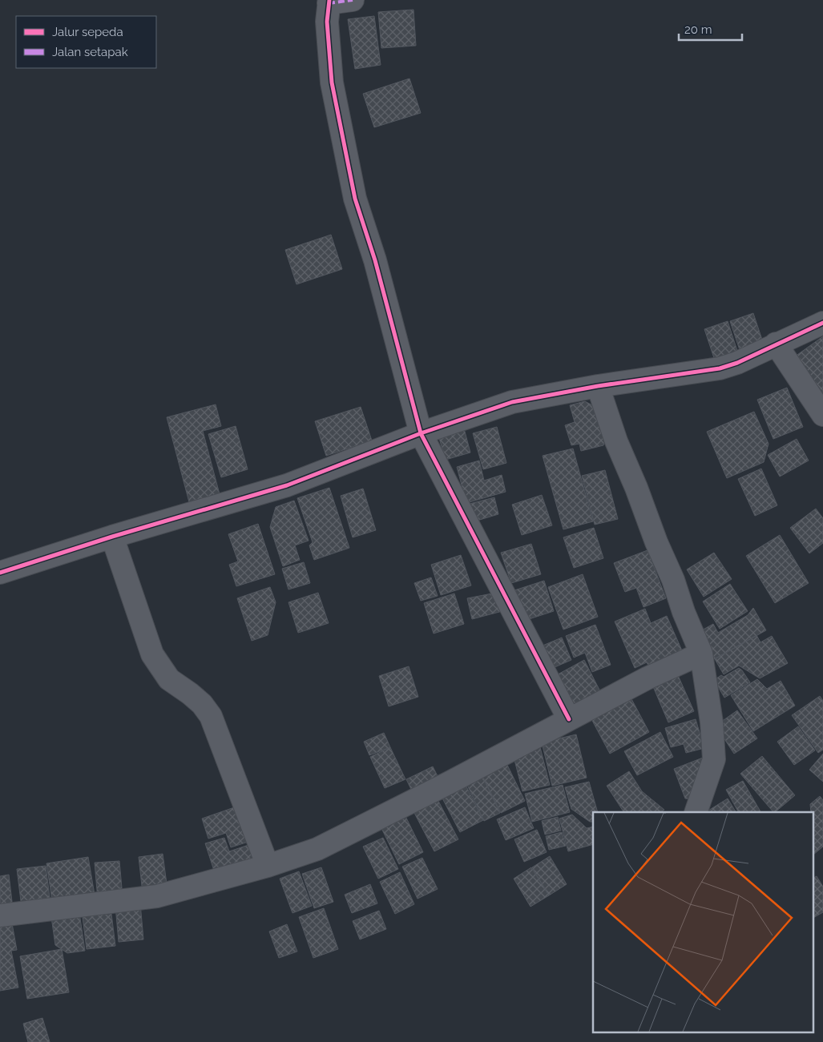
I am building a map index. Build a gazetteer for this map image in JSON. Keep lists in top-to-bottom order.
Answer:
{
  "legend": ["Jalur sepeda", "Jalan setapak"],
  "scale_bar": "20 m"
}
